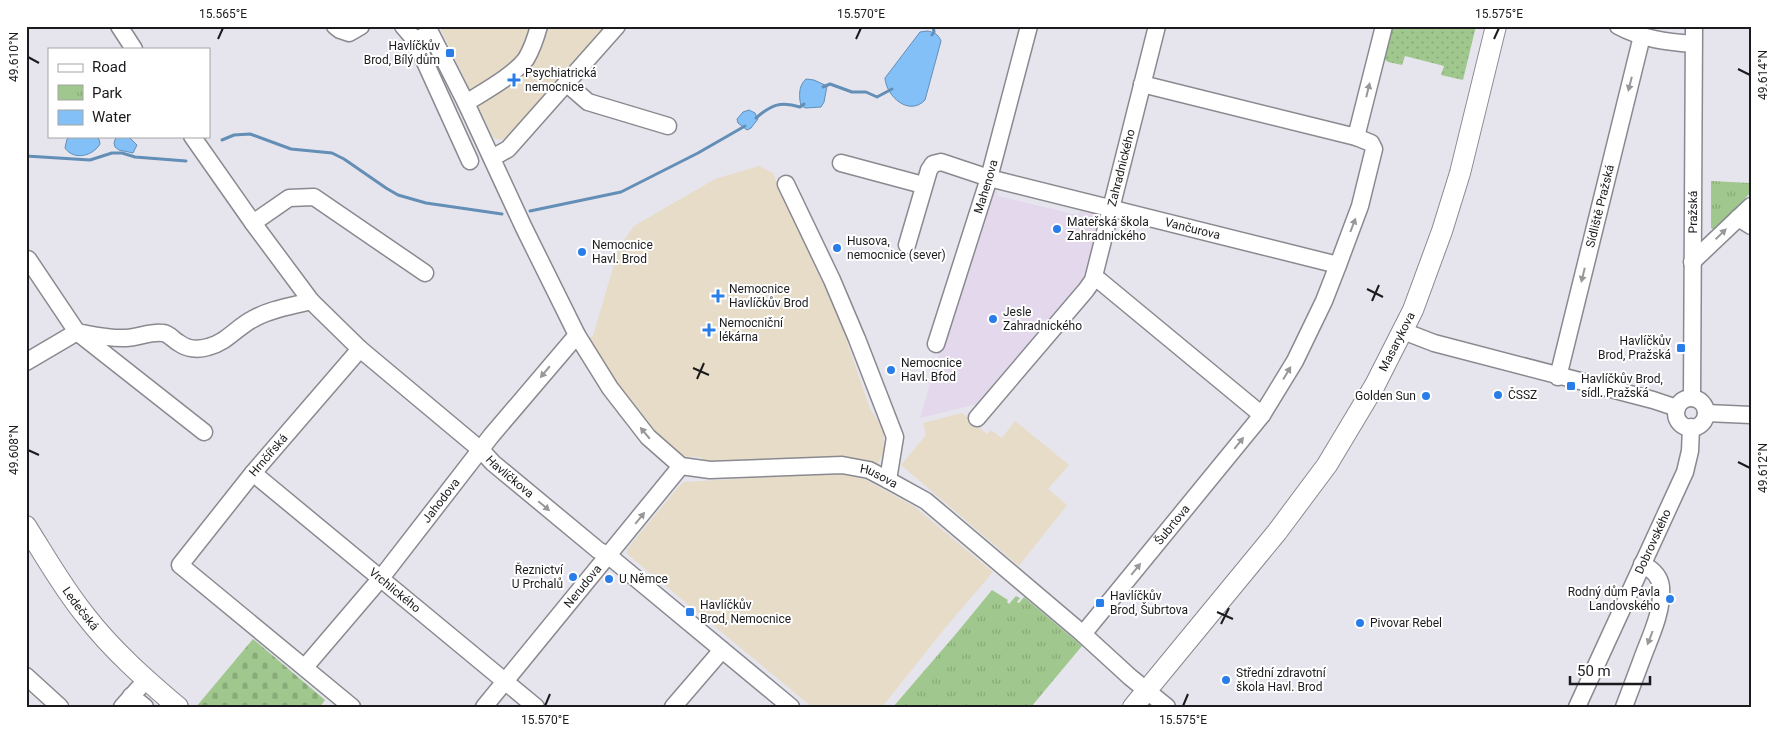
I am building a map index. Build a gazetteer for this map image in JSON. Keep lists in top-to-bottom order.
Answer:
{
  "streets": {
    "main road": ["Masarykova", "Ledečská"],
    "street": [
      "Zahradnického",
      "Mahenova",
      "Sídliště Pražská",
      "Pražská",
      "Vančurova",
      "Hrnčířská",
      "Havlíčkova",
      "Husova",
      "Jahodova",
      "Šubrtova",
      "Dobrovského",
      "Nerudova",
      "Vrchlického"
    ]
  },
  "crossings": [
    ["Zahradnického", "Vančurova"],
    ["Mahenova", "Vančurova"],
    ["Pražská", "Dobrovského"],
    ["Masarykova", "Husova"],
    ["Hrnčířská", "Havlíčkova"],
    ["Hrnčířská", "Jahodova"],
    ["Hrnčířská", "Vrchlického"],
    ["Havlíčkova", "Jahodova"],
    ["Havlíčkova", "Nerudova"],
    ["Husova", "Šubrtova"],
    ["Husova", "Nerudova"],
    ["Jahodova", "Vrchlického"],
    ["Nerudova", "Vrchlického"]
  ],
  "one_way": ["Sídliště Pražská", "Šubrtova", "Nerudova"],
  "places": {
    "transit": [
      "Havlíčkův Brod, Bílý dům",
      "Havlíčkův Brod, Pražská",
      "Havlíčkův Brod, sídl. Pražská",
      "Havlíčkův Brod, Šubrtova",
      "Havlíčkův Brod, Nemocnice"
    ],
    "health": ["Psychiatrická nemocnice", "Nemocnice Havlíčkův Brod", "Nemocniční lékárna"],
    "other": [
      "Mateřská škola Zahradnického",
      "Husova, nemocnice (sever)",
      "Nemocnice Havl. Brod",
      "Jesle Zahradnického",
      "Nemocnice Havl. Bfod",
      "ČSSZ",
      "Golden Sun",
      "Řeznictví U Prchalů",
      "U Němce",
      "Rodný dům Pavla Landovského",
      "Pivovar Rebel",
      "Střední zdravotní škola Havl. Brod"
    ]
  },
  "legend": ["Road", "Park", "Water"],
  "scale_bar": "50 m",
  "coordinates": [
    "15.565°E",
    "15.570°E",
    "15.575°E",
    "49.610°N",
    "49.614°N",
    "49.608°N",
    "49.612°N"
  ]
}
